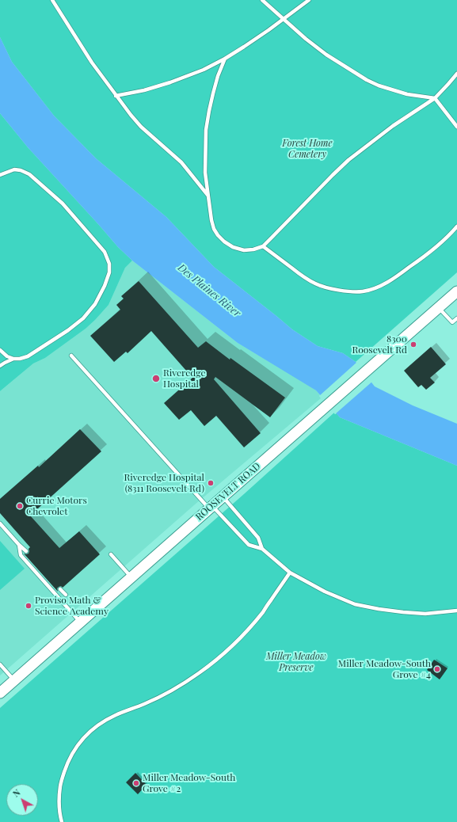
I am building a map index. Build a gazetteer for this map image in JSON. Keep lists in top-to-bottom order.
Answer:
{
  "streets": {
    "main road": ["ROOSEVELT ROAD"]
  },
  "water": ["Des Plaines River"],
  "parks": ["Forest Home Cemetery", "Miller Meadow Preserve"],
  "places": [
    "8300 Roosevelt Rd",
    "Riveredge Hospital",
    "Riveredge Hospital (8311 Roosevelt Rd)",
    "Currie Motors Chevrolet",
    "Proviso Math & Science Academy",
    "Miller Meadow-South Grove #4",
    "Miller Meadow-South Grove #2"
  ],
  "north": "top left"
}
